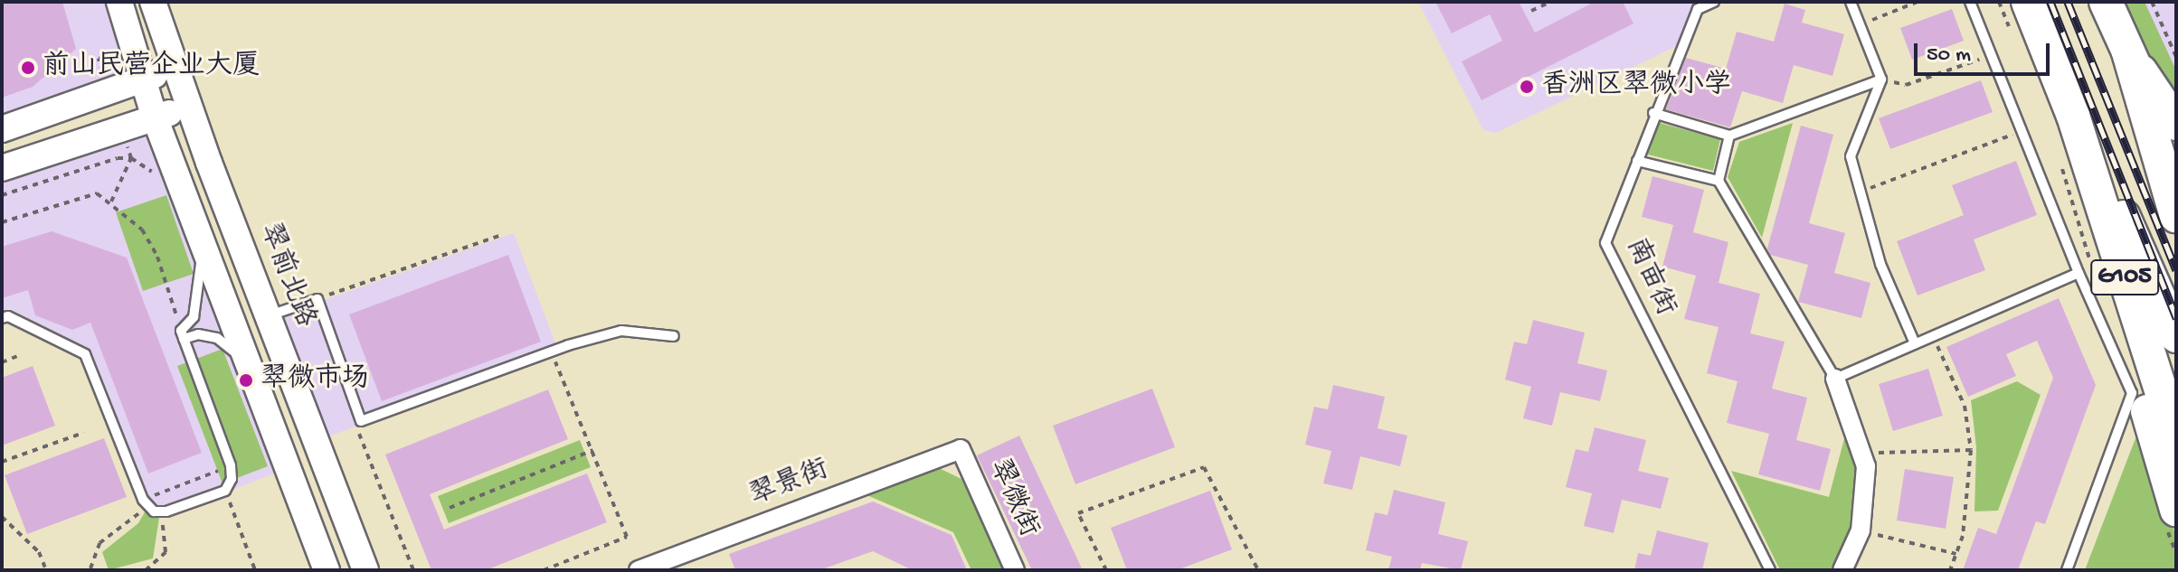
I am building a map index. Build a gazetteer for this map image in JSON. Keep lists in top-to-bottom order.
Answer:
{
  "streets": {
    "highway": ["G105"],
    "main road": ["翠前北路"],
    "street": ["翠景街", "翠微街"],
    "lane": ["南亩街"]
  },
  "crossings": [
    ["翠景街", "翠微街"]
  ],
  "places": ["前山民营企业大厦", "香洲区翠微小学", "翠微市场"],
  "scale_bar": "50 m"
}
